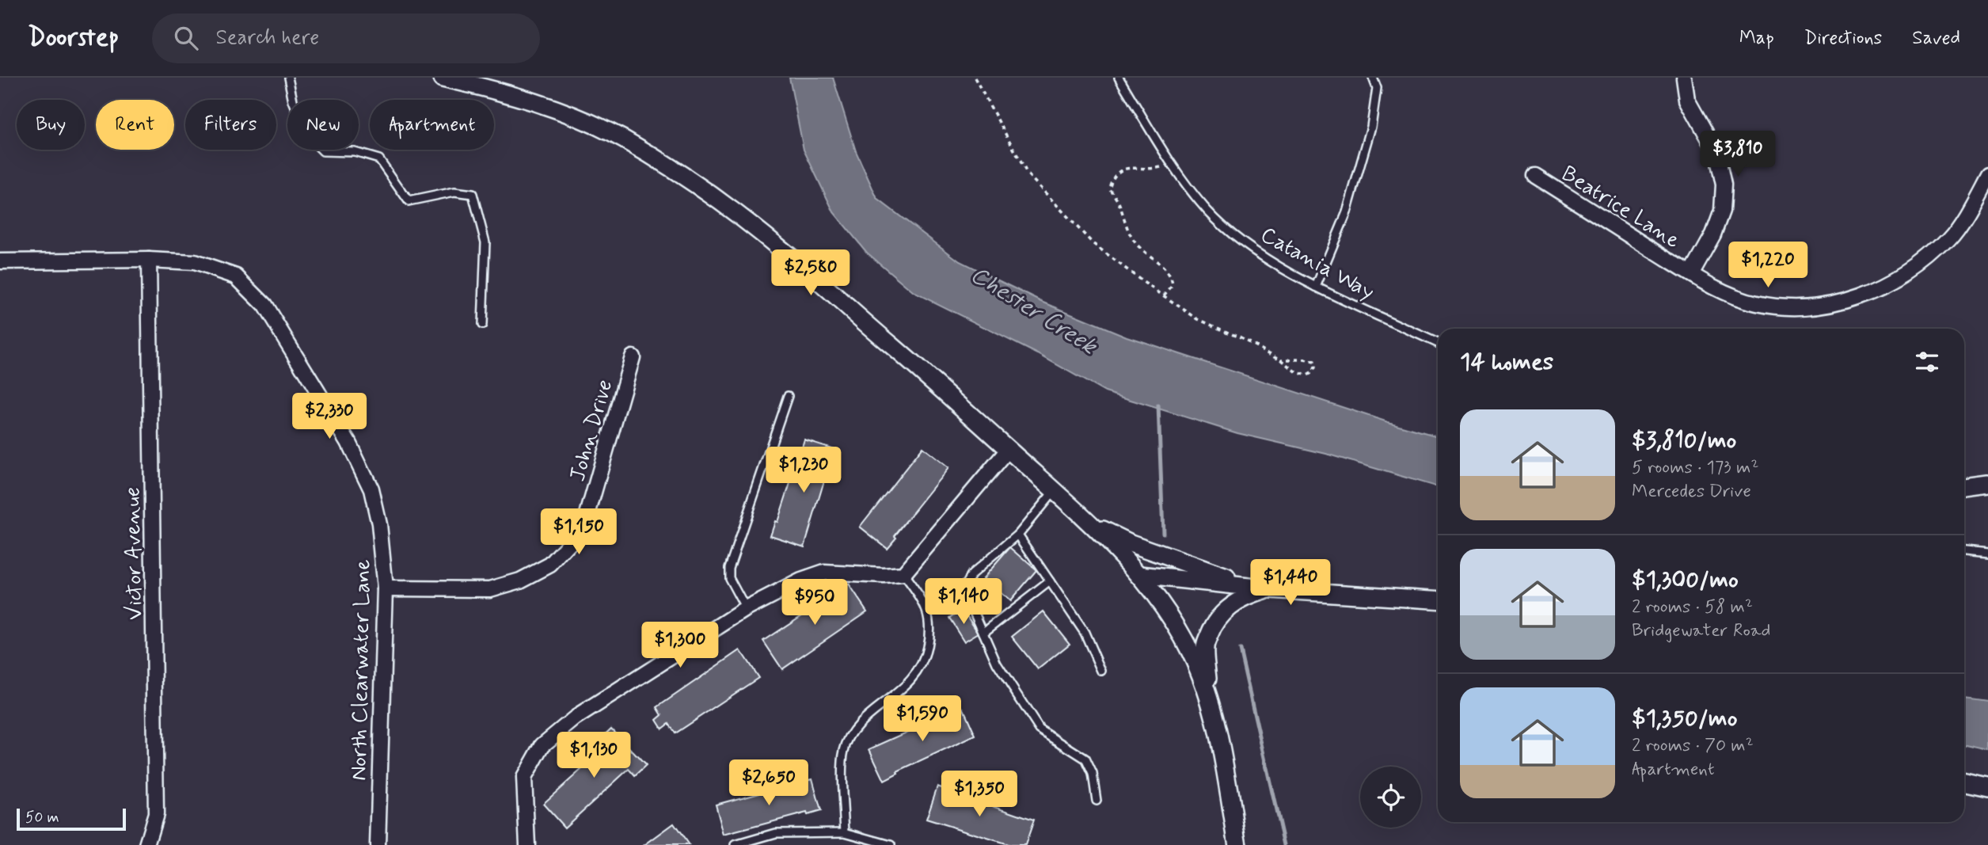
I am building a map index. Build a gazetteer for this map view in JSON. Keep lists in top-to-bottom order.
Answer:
{
  "streets": {
    "street": [
      "Beatrice Lane",
      "John Drive",
      "Victor Avenue",
      "North Clearwater Lane"
    ],
    "lane": ["Catania Way"]
  },
  "crossings": [
    ["John Drive", "North Clearwater Lane"],
    ["Victor Avenue", "North Clearwater Lane"]
  ],
  "water": ["Chester Creek"],
  "scale_bar": "50 m",
  "page": {
    "header": "Doorstep",
    "search": "Search here",
    "nav": ["Map", "Directions", "Saved"],
    "chip": [
      "Buy",
      "Rent",
      "Filters",
      "New",
      "Apartment"
    ],
    "price": [
      "$3,810",
      "$1,220",
      "$2,580",
      "$2,330",
      "$1,230",
      "$1,150",
      "$1,440",
      "$1,140",
      "$950",
      "$1,300",
      "$1,590",
      "$1,130",
      "$2,650",
      "$1,350"
    ],
    "heading": "14 homes",
    "list": [
      {
        "name": "$3,810/mo",
        "note": "5 rooms · 173 m² · Mercedes Drive"
      },
      {
        "name": "$1,300/mo",
        "note": "2 rooms · 58 m² · Bridgewater Road"
      },
      {
        "name": "$1,350/mo",
        "note": "2 rooms · 70 m² · Apartment"
      }
    ],
    "scale": "50 m"
  }
}
